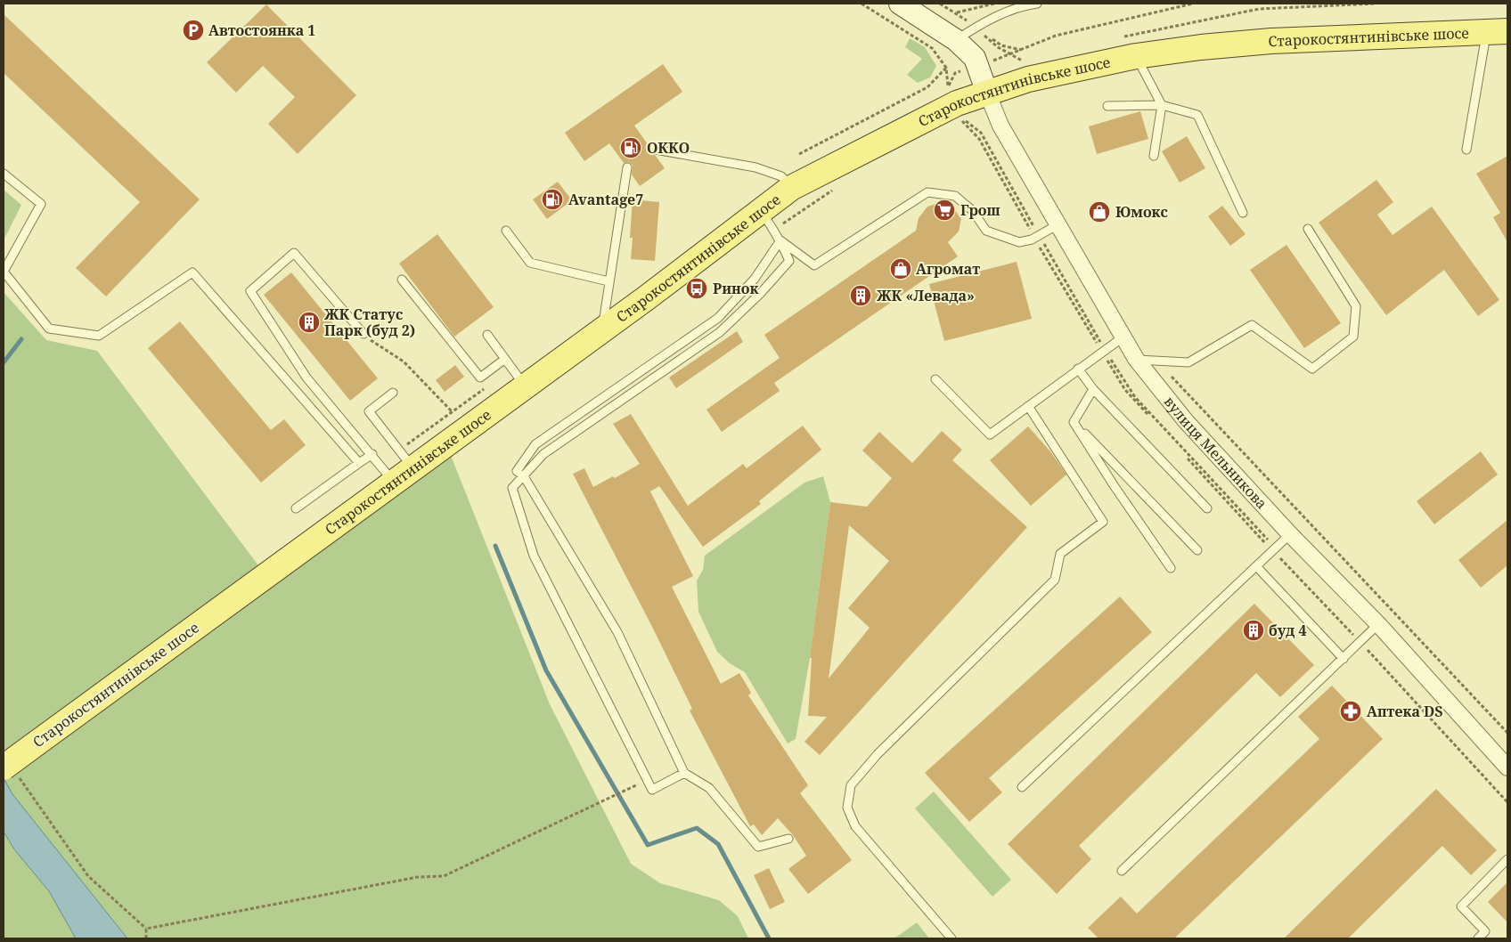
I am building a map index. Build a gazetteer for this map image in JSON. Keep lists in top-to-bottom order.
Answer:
{
  "streets": {
    "main road": ["Старокостянтинівське шосе"],
    "street": ["вулиця Мельникова"]
  },
  "crossings": [
    ["Старокостянтинівське шосе", "вулиця Мельникова"]
  ],
  "places": {
    "parking": ["Автостоянка 1"],
    "fuel station": ["ОККО", "Avantage7"],
    "supermarket": ["Грош"],
    "shop": ["Юмокс", "Агромат"],
    "bus stop": ["Ринок"],
    "building": ["ЖК «Левада»", "ЖК Статус Парк (буд 2)", "буд 4"],
    "pharmacy": ["Аптека DS"]
  }
}
